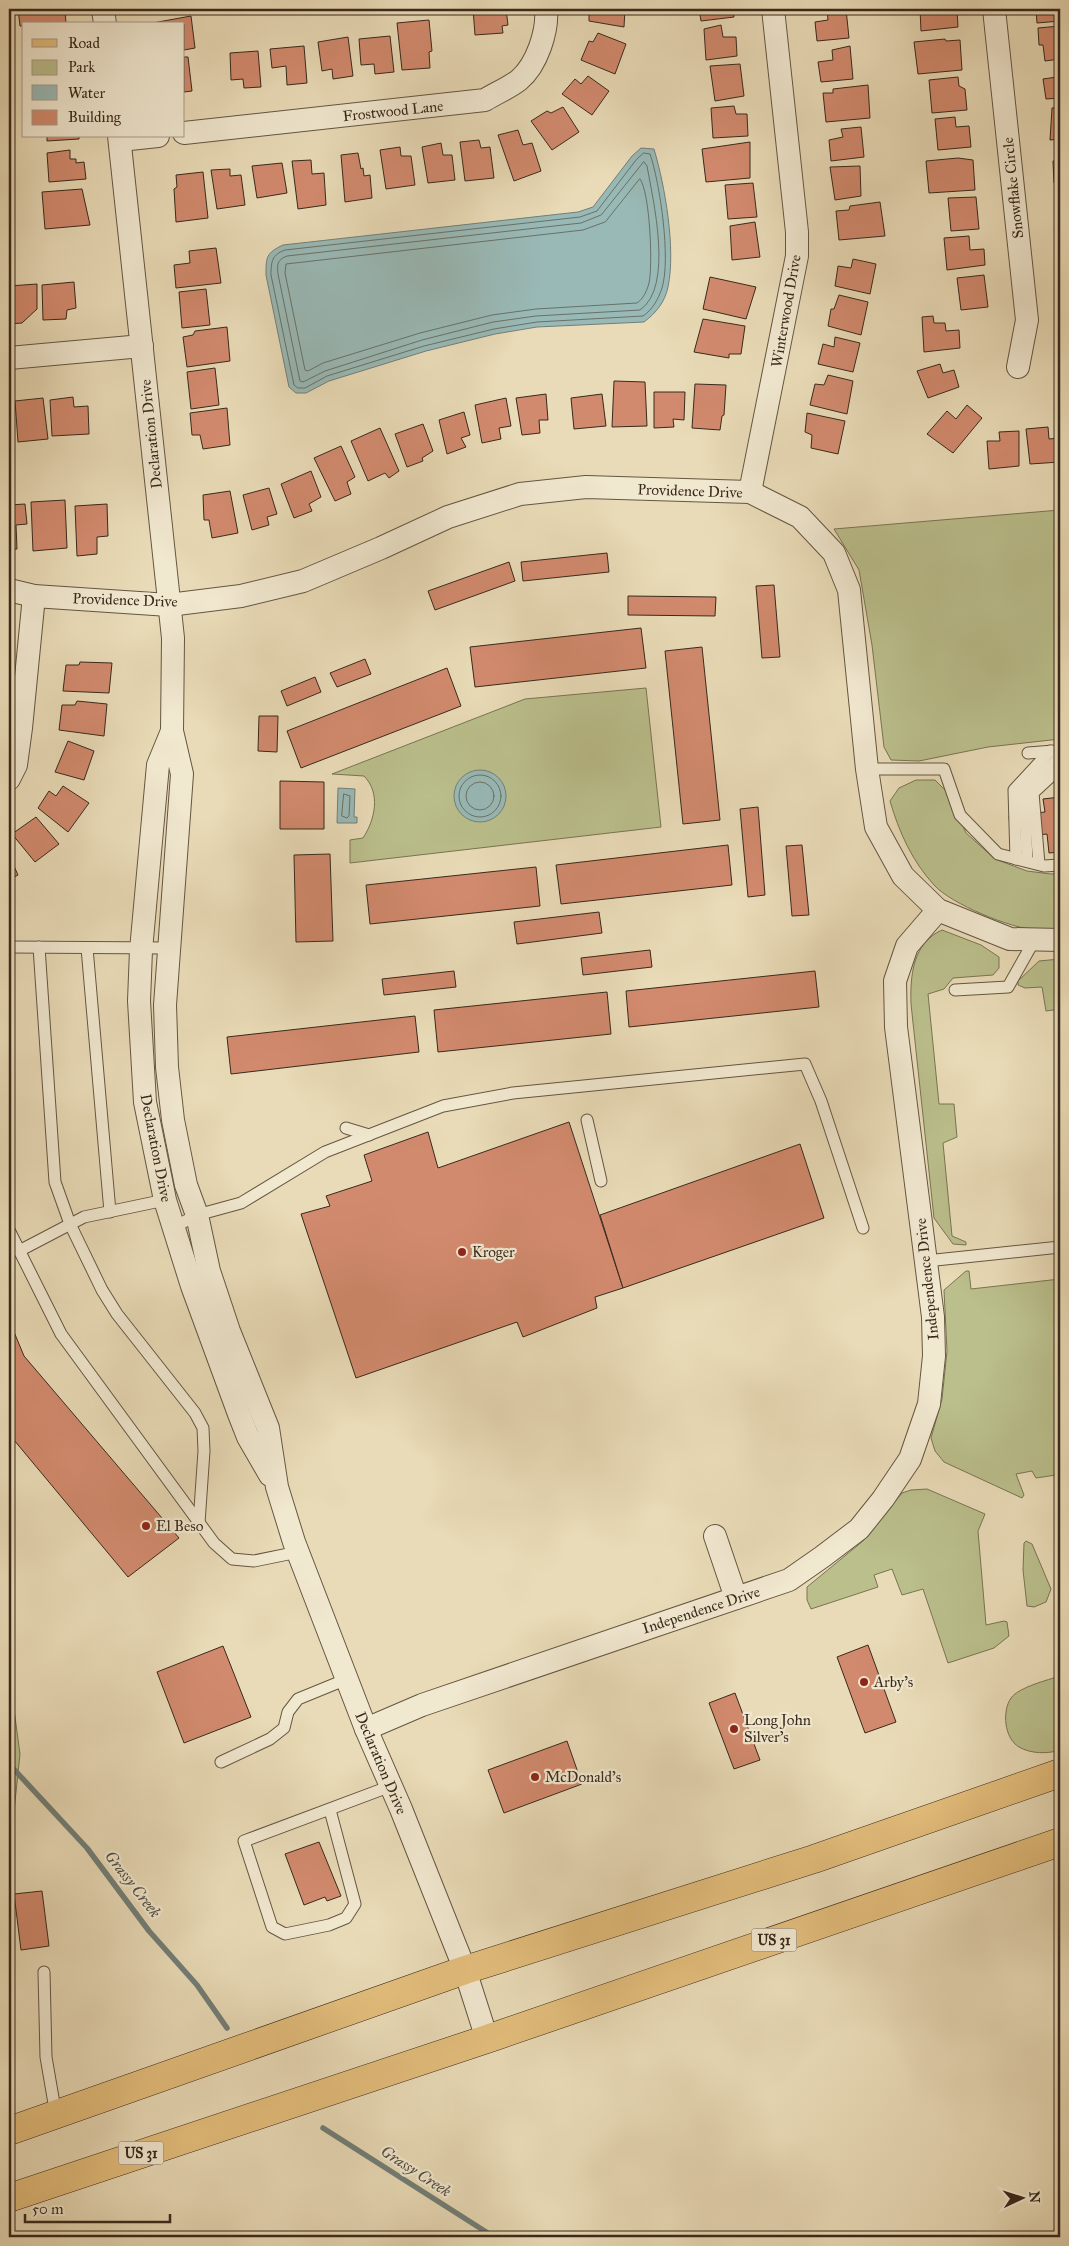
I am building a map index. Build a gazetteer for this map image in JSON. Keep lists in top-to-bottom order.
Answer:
{
  "streets": {
    "main road": ["US 31"],
    "street": [
      "Frostwood Lane",
      "Snowflake Circle",
      "Winterwood Drive",
      "Declaration Drive",
      "Providence Drive",
      "Independence Drive"
    ]
  },
  "crossings": [
    ["Winterwood Drive", "Providence Drive"],
    ["Declaration Drive", "Providence Drive"],
    ["Declaration Drive", "Independence Drive"],
    ["Declaration Drive", "US 31"],
    ["Providence Drive", "Independence Drive"]
  ],
  "water": ["Grassy Creek"],
  "places": [
    "Kroger",
    "El Beso",
    "Arby's",
    "Long John Silver's",
    "McDonald's"
  ],
  "legend": [
    "Road",
    "Park",
    "Water",
    "Building"
  ],
  "scale_bar": "50 m",
  "north": "right"
}
